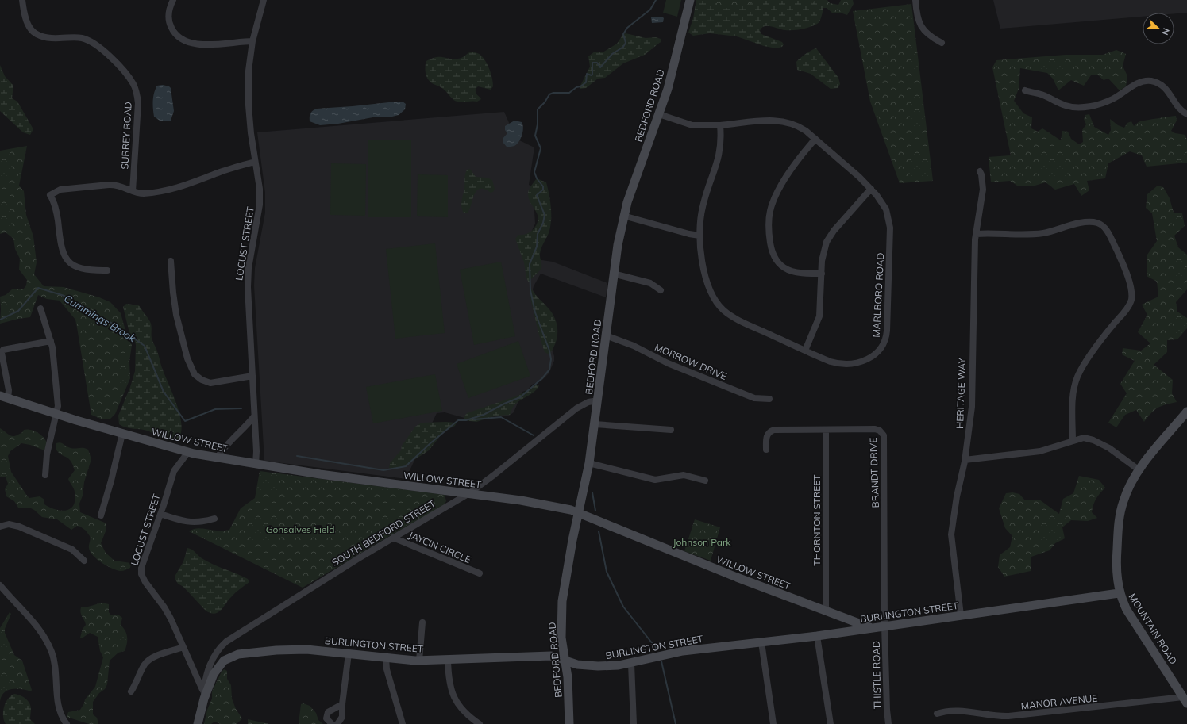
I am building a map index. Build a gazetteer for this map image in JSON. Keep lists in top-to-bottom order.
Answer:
{
  "streets": {
    "street": [
      "BEDFORD ROAD",
      "SURREY ROAD",
      "LOCUST STREET",
      "MARLBORO ROAD",
      "MORROW DRIVE",
      "HERITAGE WAY",
      "WILLOW STREET",
      "BRANDT DRIVE",
      "THORNTON STREET",
      "SOUTH BEDFORD STREET",
      "JAYCIN CIRCLE",
      "BURLINGTON STREET",
      "MOUNTAIN ROAD",
      "THISTLE ROAD",
      "MANOR AVENUE"
    ]
  },
  "crossings": [
    ["BEDFORD ROAD", "MARLBORO ROAD"],
    ["BEDFORD ROAD", "MORROW DRIVE"],
    ["BEDFORD ROAD", "WILLOW STREET"],
    ["BEDFORD ROAD", "SOUTH BEDFORD STREET"],
    ["BEDFORD ROAD", "BURLINGTON STREET"],
    ["LOCUST STREET", "WILLOW STREET"],
    ["LOCUST STREET", "SOUTH BEDFORD STREET"],
    ["LOCUST STREET", "BURLINGTON STREET"],
    ["HERITAGE WAY", "BURLINGTON STREET"],
    ["WILLOW STREET", "THORNTON STREET"],
    ["WILLOW STREET", "SOUTH BEDFORD STREET"],
    ["WILLOW STREET", "BURLINGTON STREET"],
    ["BRANDT DRIVE", "THORNTON STREET"],
    ["BRANDT DRIVE", "BURLINGTON STREET"],
    ["BRANDT DRIVE", "THISTLE ROAD"],
    ["SOUTH BEDFORD STREET", "JAYCIN CIRCLE"],
    ["SOUTH BEDFORD STREET", "BURLINGTON STREET"],
    ["BURLINGTON STREET", "MOUNTAIN ROAD"],
    ["BURLINGTON STREET", "THISTLE ROAD"],
    ["MOUNTAIN ROAD", "MANOR AVENUE"]
  ],
  "water": ["Cummings Brook"],
  "parks": ["Gonsalves Field", "Johnson Park"],
  "north": "right"
}
